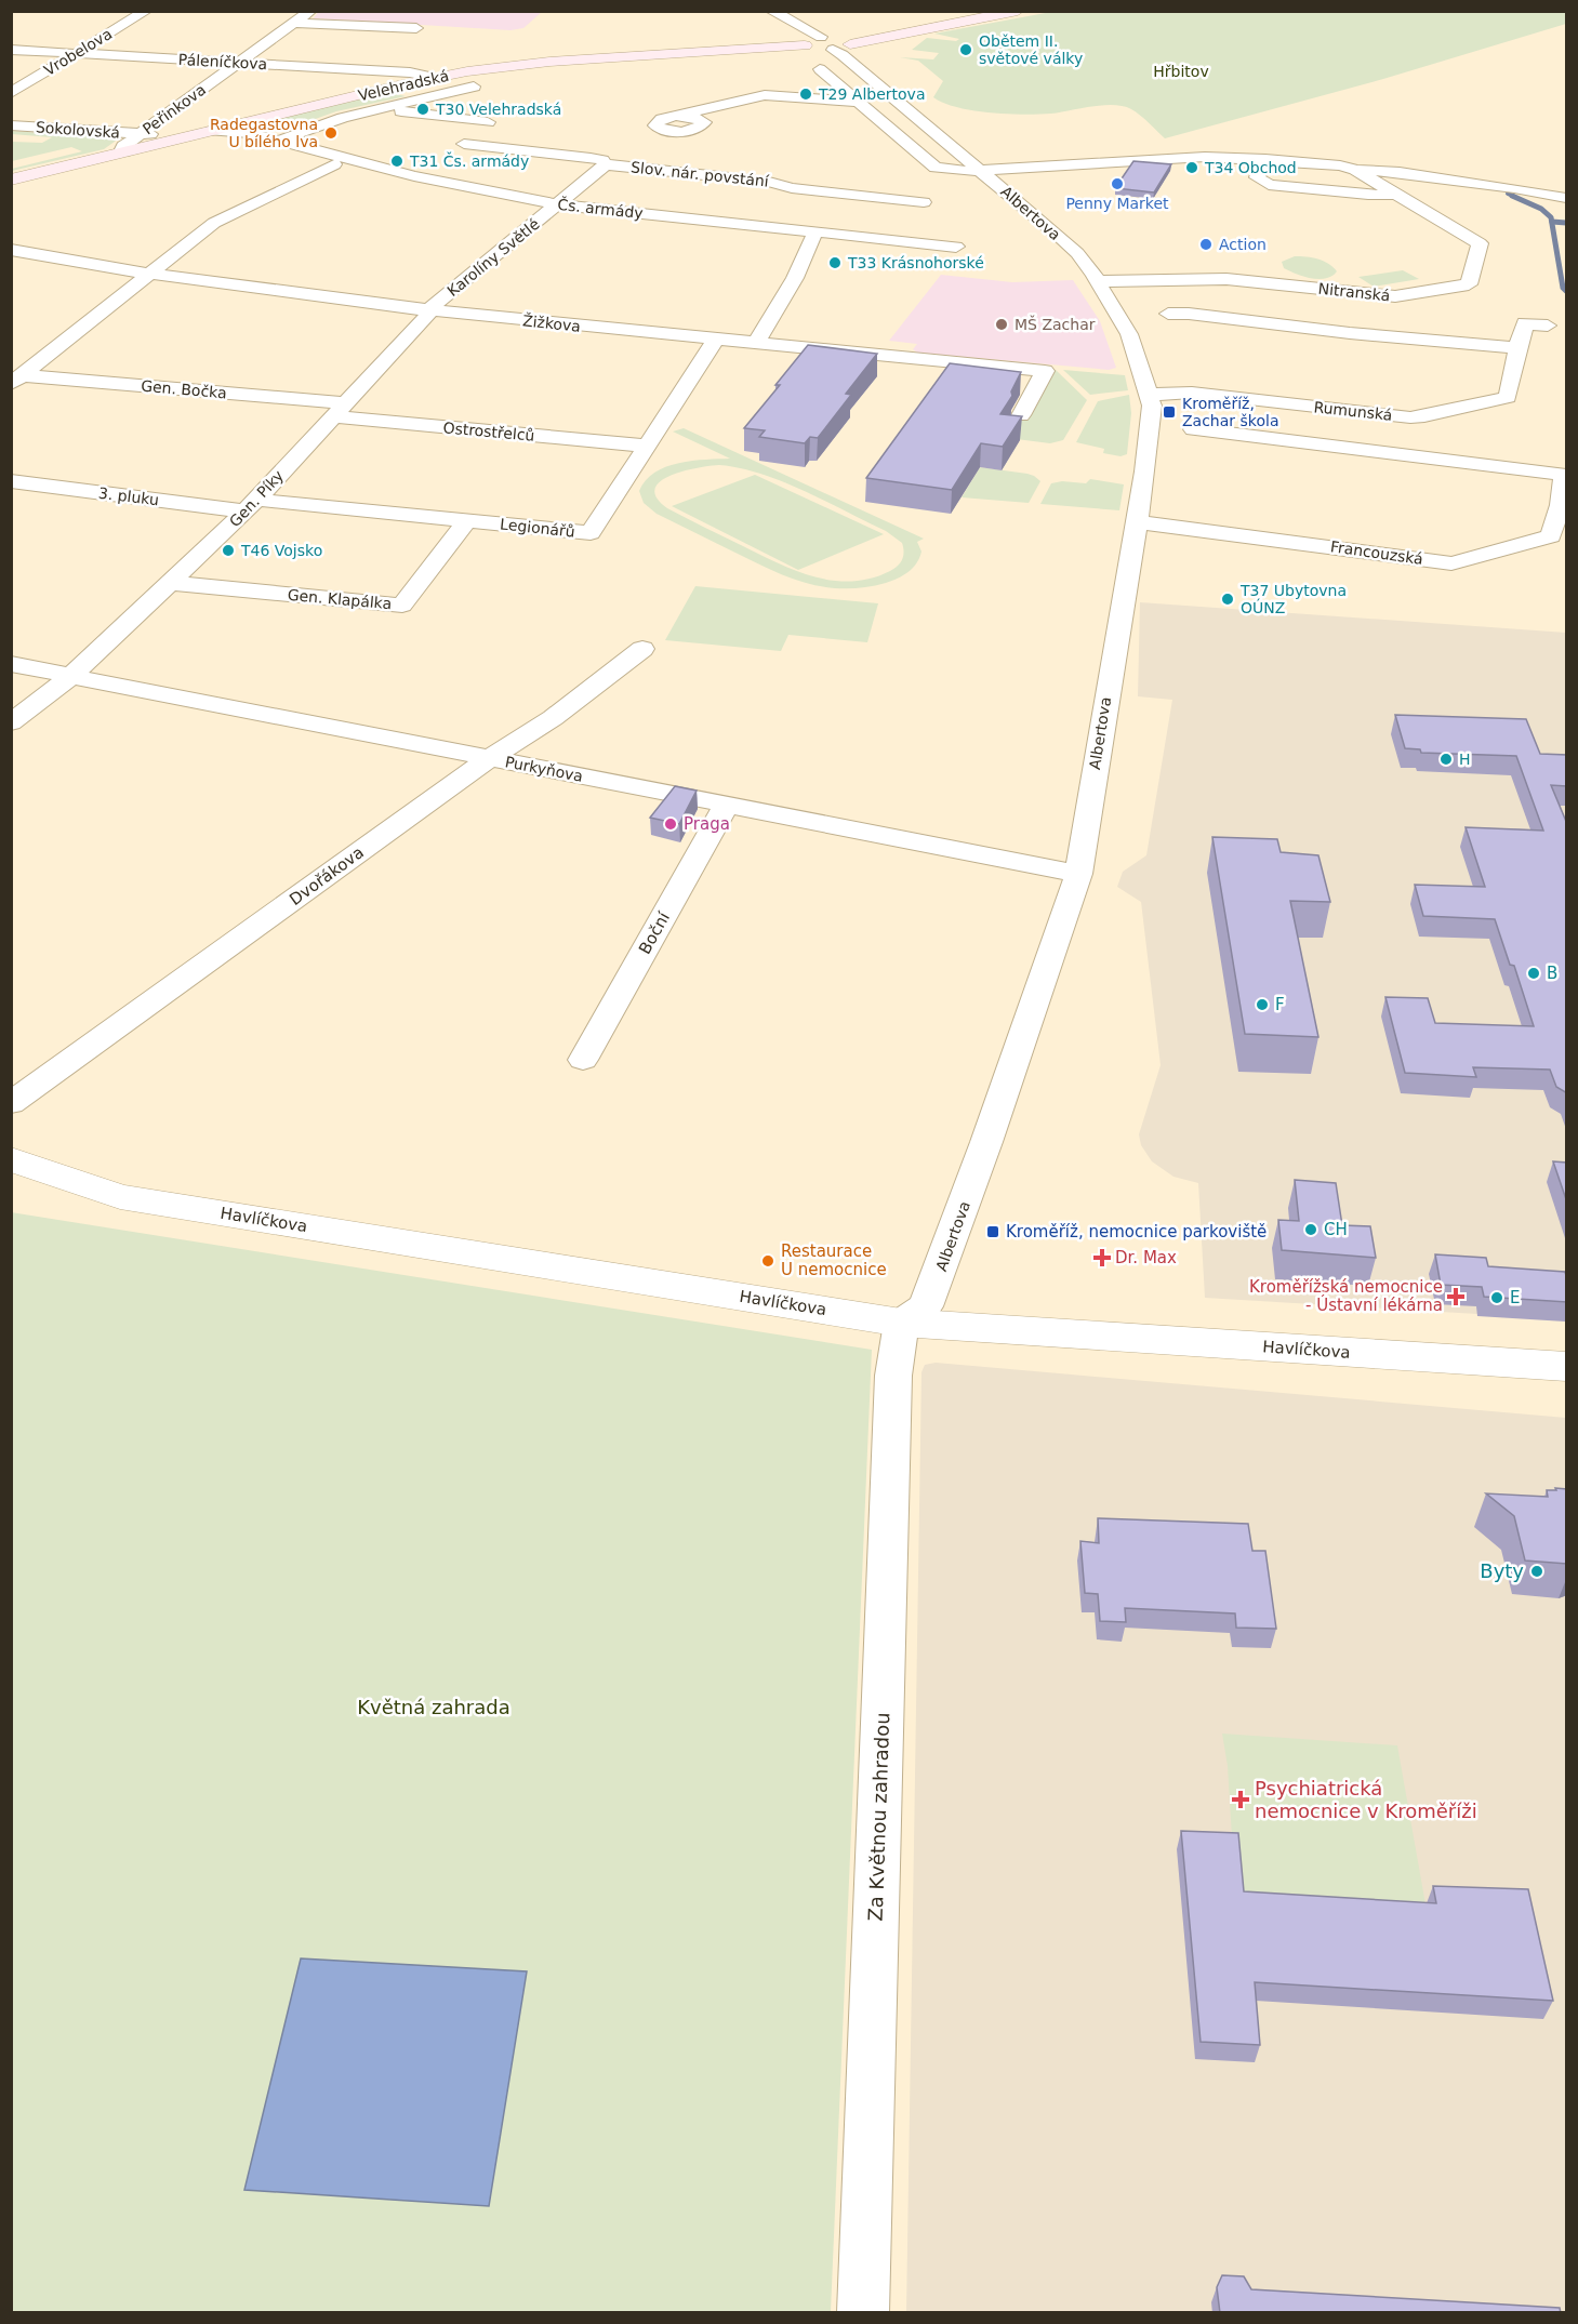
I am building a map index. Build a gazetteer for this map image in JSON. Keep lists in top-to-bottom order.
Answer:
{
  "streets": {
    "main road": ["Velehradská"],
    "street": [
      "Vrobelova",
      "Páleníčkova",
      "Peřinkova",
      "Sokolovská",
      "Slov. nár. povstání",
      "Čs. armády",
      "Albertova",
      "Karolíny Světlé",
      "Nitranská",
      "Žižkova",
      "Gen. Bočka",
      "Rumunská",
      "Ostrostřelců",
      "3. pluku",
      "Gen. Píky",
      "Legionářů",
      "Francouzská",
      "Gen. Klapálka",
      "Purkyňova",
      "Dvořákova",
      "Boční",
      "Havlíčkova",
      "Za Květnou zahradou"
    ]
  },
  "crossings": [
    ["Vrobelova", "Páleníčkova"],
    ["Páleníčkova", "Velehradská"],
    ["Páleníčkova", "Peřinkova"],
    ["Velehradská", "Peřinkova"],
    ["Velehradská", "Sokolovská"],
    ["Velehradská", "Čs. armády"],
    ["Velehradská", "Albertova"],
    ["Peřinkova", "Sokolovská"],
    ["Slov. nár. povstání", "Čs. armády"],
    ["Čs. armády", "Karolíny Světlé"],
    ["Albertova", "Nitranská"],
    ["Albertova", "Rumunská"],
    ["Albertova", "Francouzská"],
    ["Albertova", "Purkyňova"],
    ["Albertova", "Havlíčkova"],
    ["Albertova", "Za Květnou zahradou"],
    ["Karolíny Světlé", "Žižkova"],
    ["Karolíny Světlé", "Gen. Píky"],
    ["Žižkova", "Gen. Píky"],
    ["Žižkova", "Legionářů"],
    ["Gen. Bočka", "Ostrostřelců"],
    ["Gen. Bočka", "Gen. Píky"],
    ["Ostrostřelců", "Gen. Píky"],
    ["Ostrostřelců", "Legionářů"],
    ["3. pluku", "Gen. Píky"],
    ["3. pluku", "Legionářů"],
    ["Gen. Píky", "Legionářů"],
    ["Gen. Píky", "Gen. Klapálka"],
    ["Gen. Píky", "Purkyňova"],
    ["Legionářů", "Gen. Klapálka"],
    ["Purkyňova", "Dvořákova"],
    ["Purkyňova", "Boční"],
    ["Havlíčkova", "Za Květnou zahradou"]
  ],
  "parks": ["Hřbitov", "Květná zahrada"],
  "places": {
    "other": [
      "Obětem II. světové války",
      "T29 Albertova",
      "T30 Velehradská",
      "Radegastovna U bílého lva",
      "T31 Čs. armády",
      "T34 Obchod",
      "Penny Market",
      "Action",
      "T33 Krásnohorské",
      "MŠ Zachar",
      "T46 Vojsko",
      "T37 Ubytovna OÚNZ",
      "H",
      "Praga",
      "B",
      "F",
      "CH",
      "Restaurace U nemocnice",
      "E",
      "Byty"
    ],
    "transit": ["Kroměříž, Zachar škola", "Kroměříž, nemocnice parkoviště"],
    "health": ["Dr. Max", "Kroměřížská nemocnice - Ústavní lékárna", "Psychiatrická nemocnice v Kroměříži"]
  }
}
